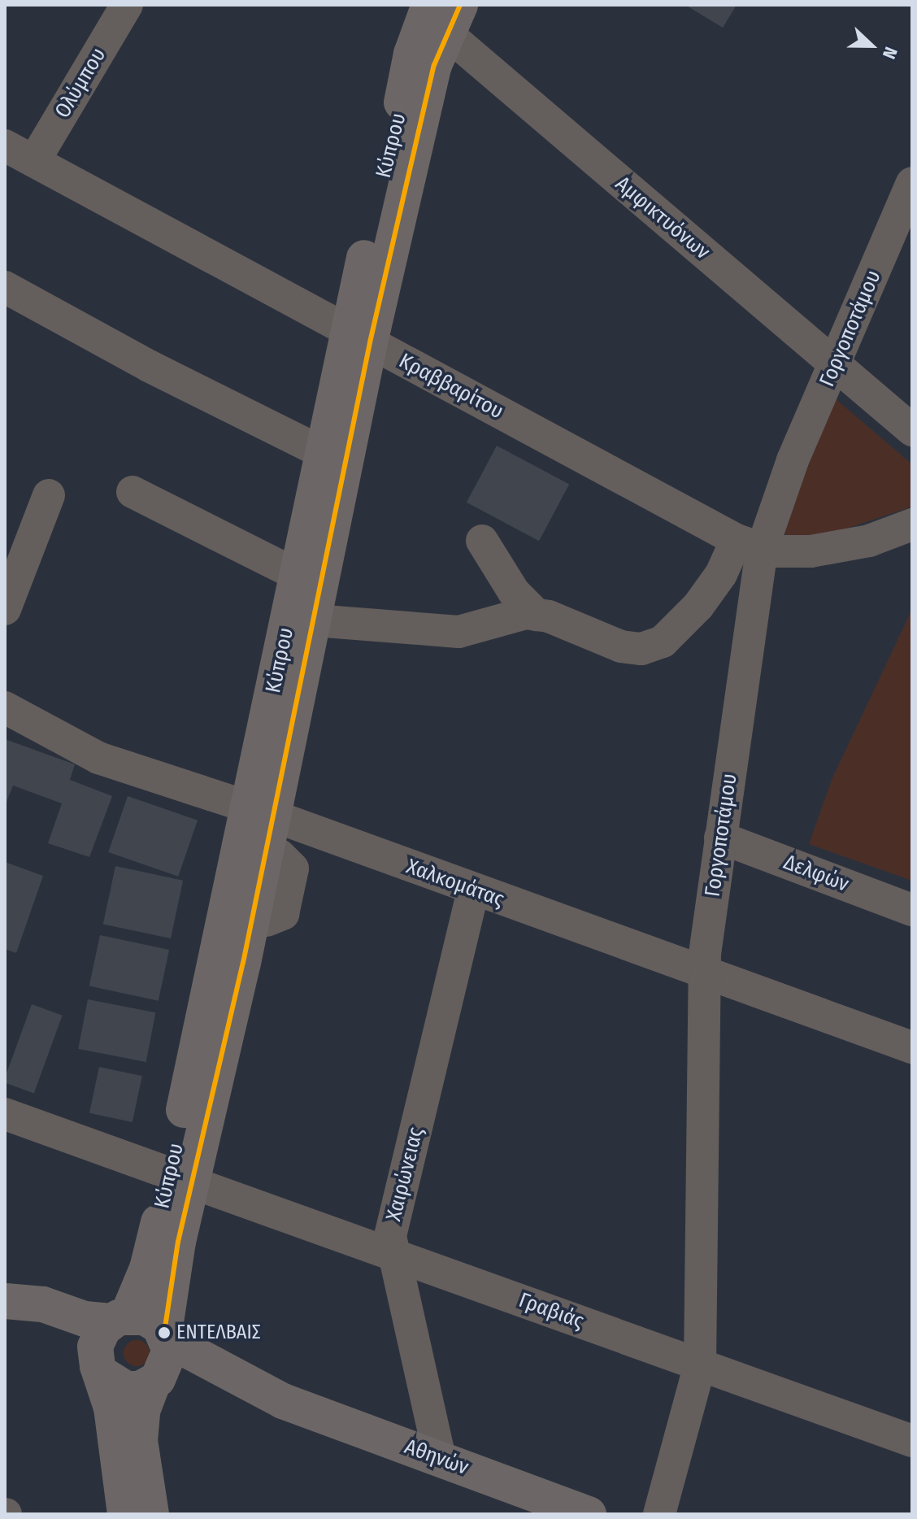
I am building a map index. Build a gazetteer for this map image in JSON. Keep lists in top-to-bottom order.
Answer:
{
  "streets": {
    "main road": ["Κύπρου", "Αθηνών"],
    "street": [
      "Ολύμπου",
      "Αμφικτυόνων",
      "Γοργοποτάμου",
      "Κραββαρίτου",
      "Δελφών",
      "Χαλκομάτας",
      "Χαιρώνειας",
      "Γραβιάς"
    ]
  },
  "crossings": [
    ["Ολύμπου", "Κραββαρίτου"],
    ["Κύπρου", "Αμφικτυόνων"],
    ["Κύπρου", "Κραββαρίτου"],
    ["Κύπρου", "Χαλκομάτας"],
    ["Κύπρου", "Γραβιάς"],
    ["Κύπρου", "Αθηνών"],
    ["Αμφικτυόνων", "Γοργοποτάμου"],
    ["Γοργοποτάμου", "Κραββαρίτου"],
    ["Γοργοποτάμου", "Δελφών"],
    ["Γοργοποτάμου", "Χαλκομάτας"],
    ["Γοργοποτάμου", "Γραβιάς"],
    ["Χαλκομάτας", "Χαιρώνειας"],
    ["Χαιρώνειας", "Γραβιάς"],
    ["Χαιρώνειας", "Αθηνών"]
  ],
  "places": ["ΕΝΤΕΛΒΑΙΣ"],
  "north": "right"
}
